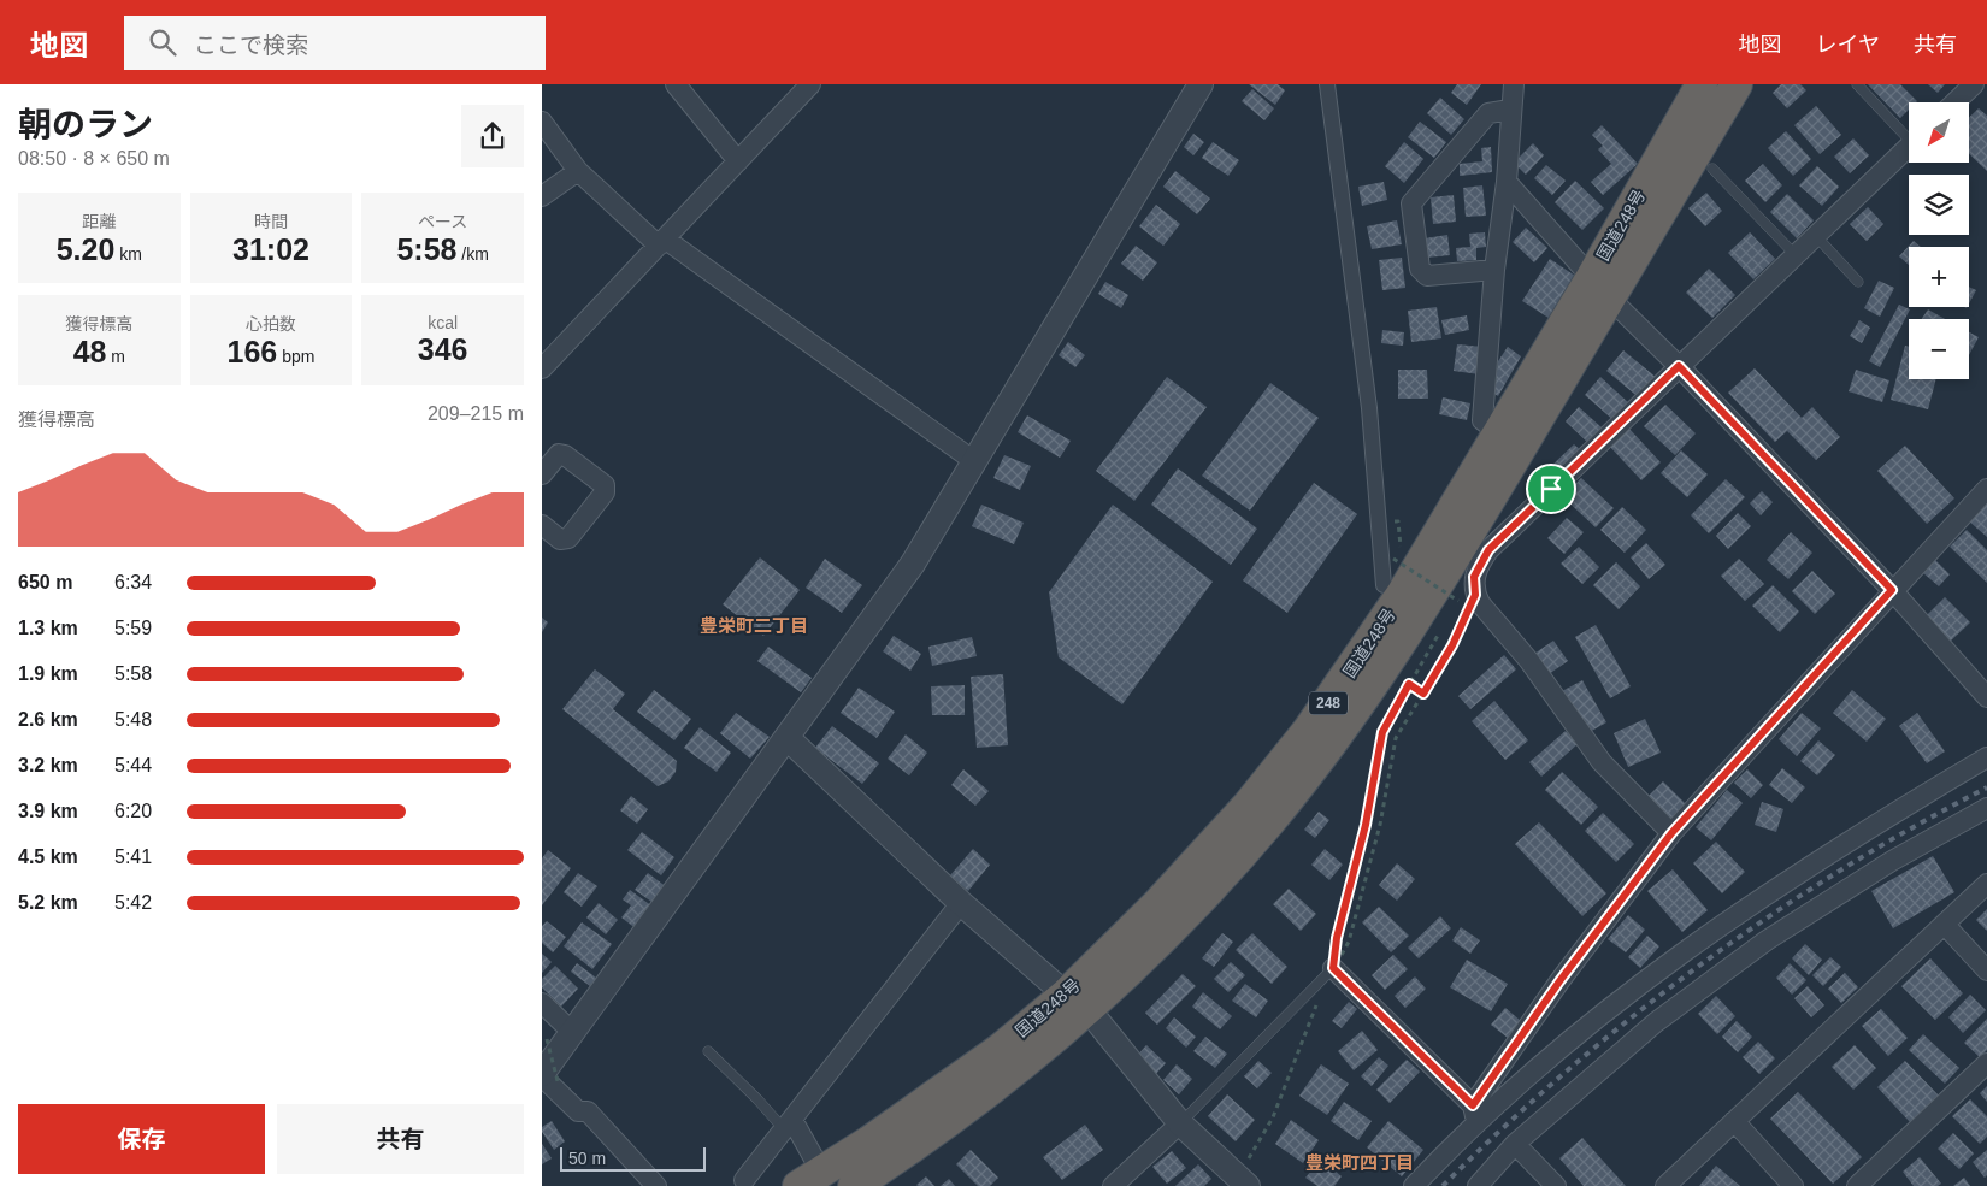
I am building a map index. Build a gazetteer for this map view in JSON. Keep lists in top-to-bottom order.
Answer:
{
  "streets": {
    "highway": ["国道248号", "248"]
  },
  "districts": ["豊栄町二丁目", "豊栄町四丁目"],
  "scale_bar": "50 m",
  "north": "bottom left",
  "page": {
    "header": "地図",
    "search": "ここで検索",
    "nav": ["地図", "レイヤ", "共有"],
    "heading": ["朝のラン", "08:50 · 8 × 650 m"],
    "map_buttons": ["+", "−"],
    "stats": [
      ["距離", "5.20 km"],
      ["時間", "31:02"],
      ["ペース", "5:58 /km"],
      ["獲得標高", "48 m"],
      ["心拍数", "166 bpm"],
      ["kcal", "346"]
    ],
    "chart": ["獲得標高", "209–215 m"],
    "list": [
      {
        "name": "650 m",
        "note": "6:34"
      },
      {
        "name": "1.3 km",
        "note": "5:59"
      },
      {
        "name": "1.9 km",
        "note": "5:58"
      },
      {
        "name": "2.6 km",
        "note": "5:48"
      },
      {
        "name": "3.2 km",
        "note": "5:44"
      },
      {
        "name": "3.9 km",
        "note": "6:20"
      },
      {
        "name": "4.5 km",
        "note": "5:41"
      },
      {
        "name": "5.2 km",
        "note": "5:42"
      }
    ],
    "buttons": ["保存", "共有"],
    "scale": "50 m"
  }
}
